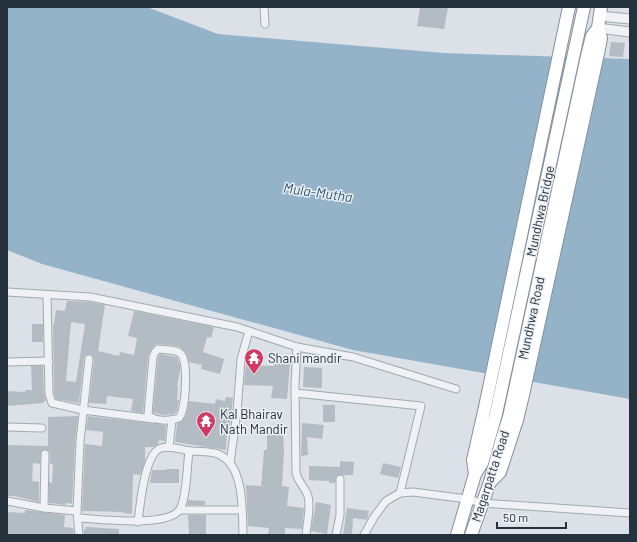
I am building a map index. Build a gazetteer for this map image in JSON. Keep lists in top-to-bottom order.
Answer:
{
  "streets": {
    "highway": ["Mundhwa Bridge", "Mundhwa Road", "Magarpatta Road"]
  },
  "crossings": [
    ["Mundhwa Road", "Magarpatta Road"]
  ],
  "water": ["Mula-Mutha"],
  "places": {
    "temple": ["Shani mandir", "Kal Bhairav Nath Mandir"]
  },
  "scale_bar": "50 m"
}
